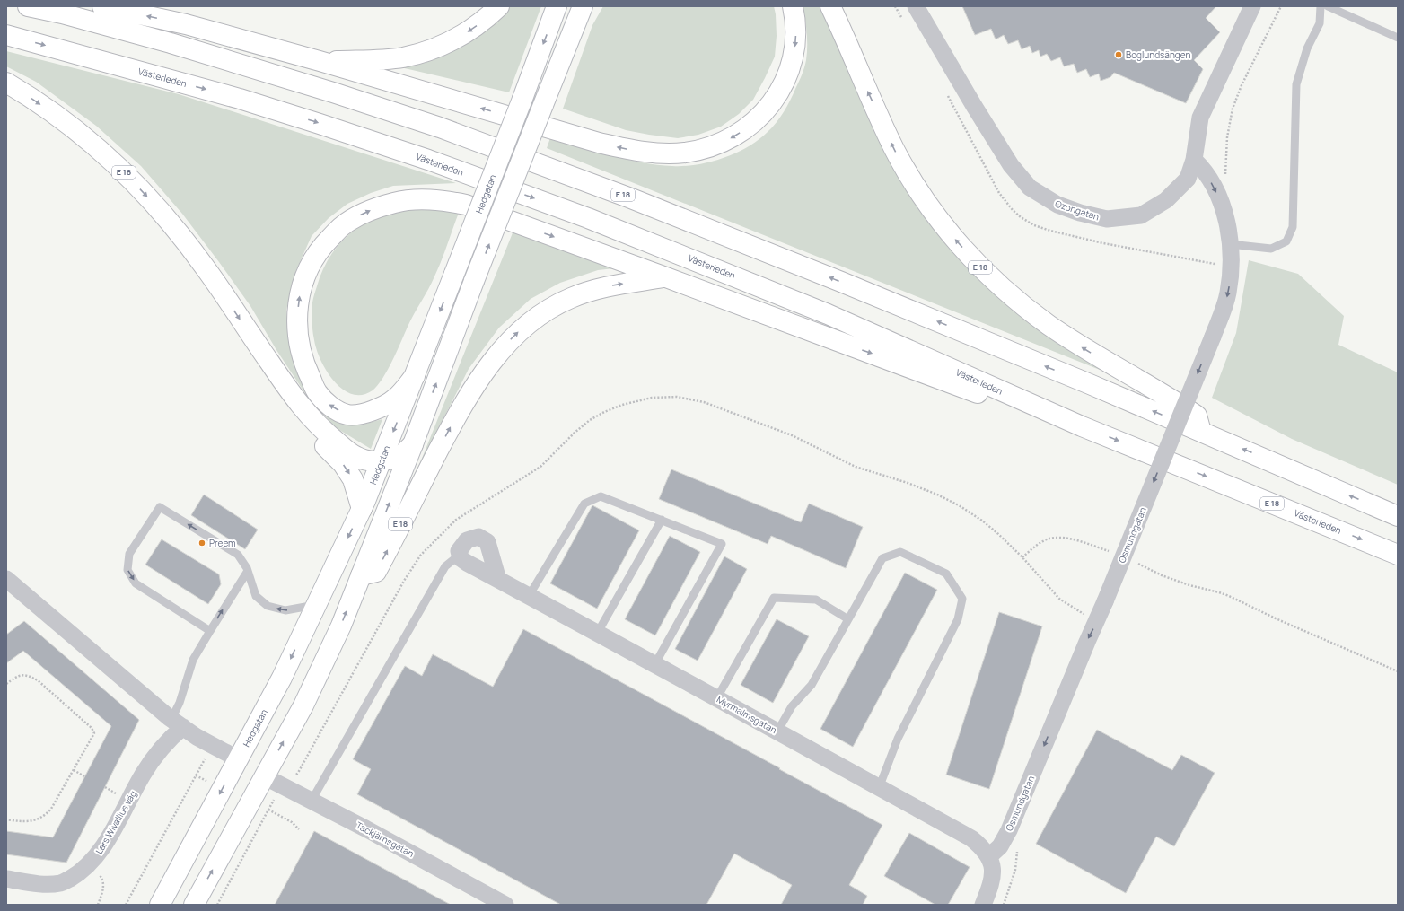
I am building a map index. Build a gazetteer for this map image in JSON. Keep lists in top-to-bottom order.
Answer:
{
  "streets": {
    "main road": ["Västerleden", "E 18", "Hedgatan"],
    "street": [
      "Ozongatan",
      "Osmundgatan",
      "Myrmalmsgatan",
      "Lars Wivallius väg",
      "Tackjärnsgatan"
    ]
  },
  "crossings": [
    ["Västerleden", "E 18"],
    ["E 18", "Hedgatan"],
    ["Ozongatan", "Osmundgatan"],
    ["Osmundgatan", "Myrmalmsgatan"]
  ],
  "one_way": ["Osmundgatan"],
  "places": ["Boglundsängen", "Preem"]
}
